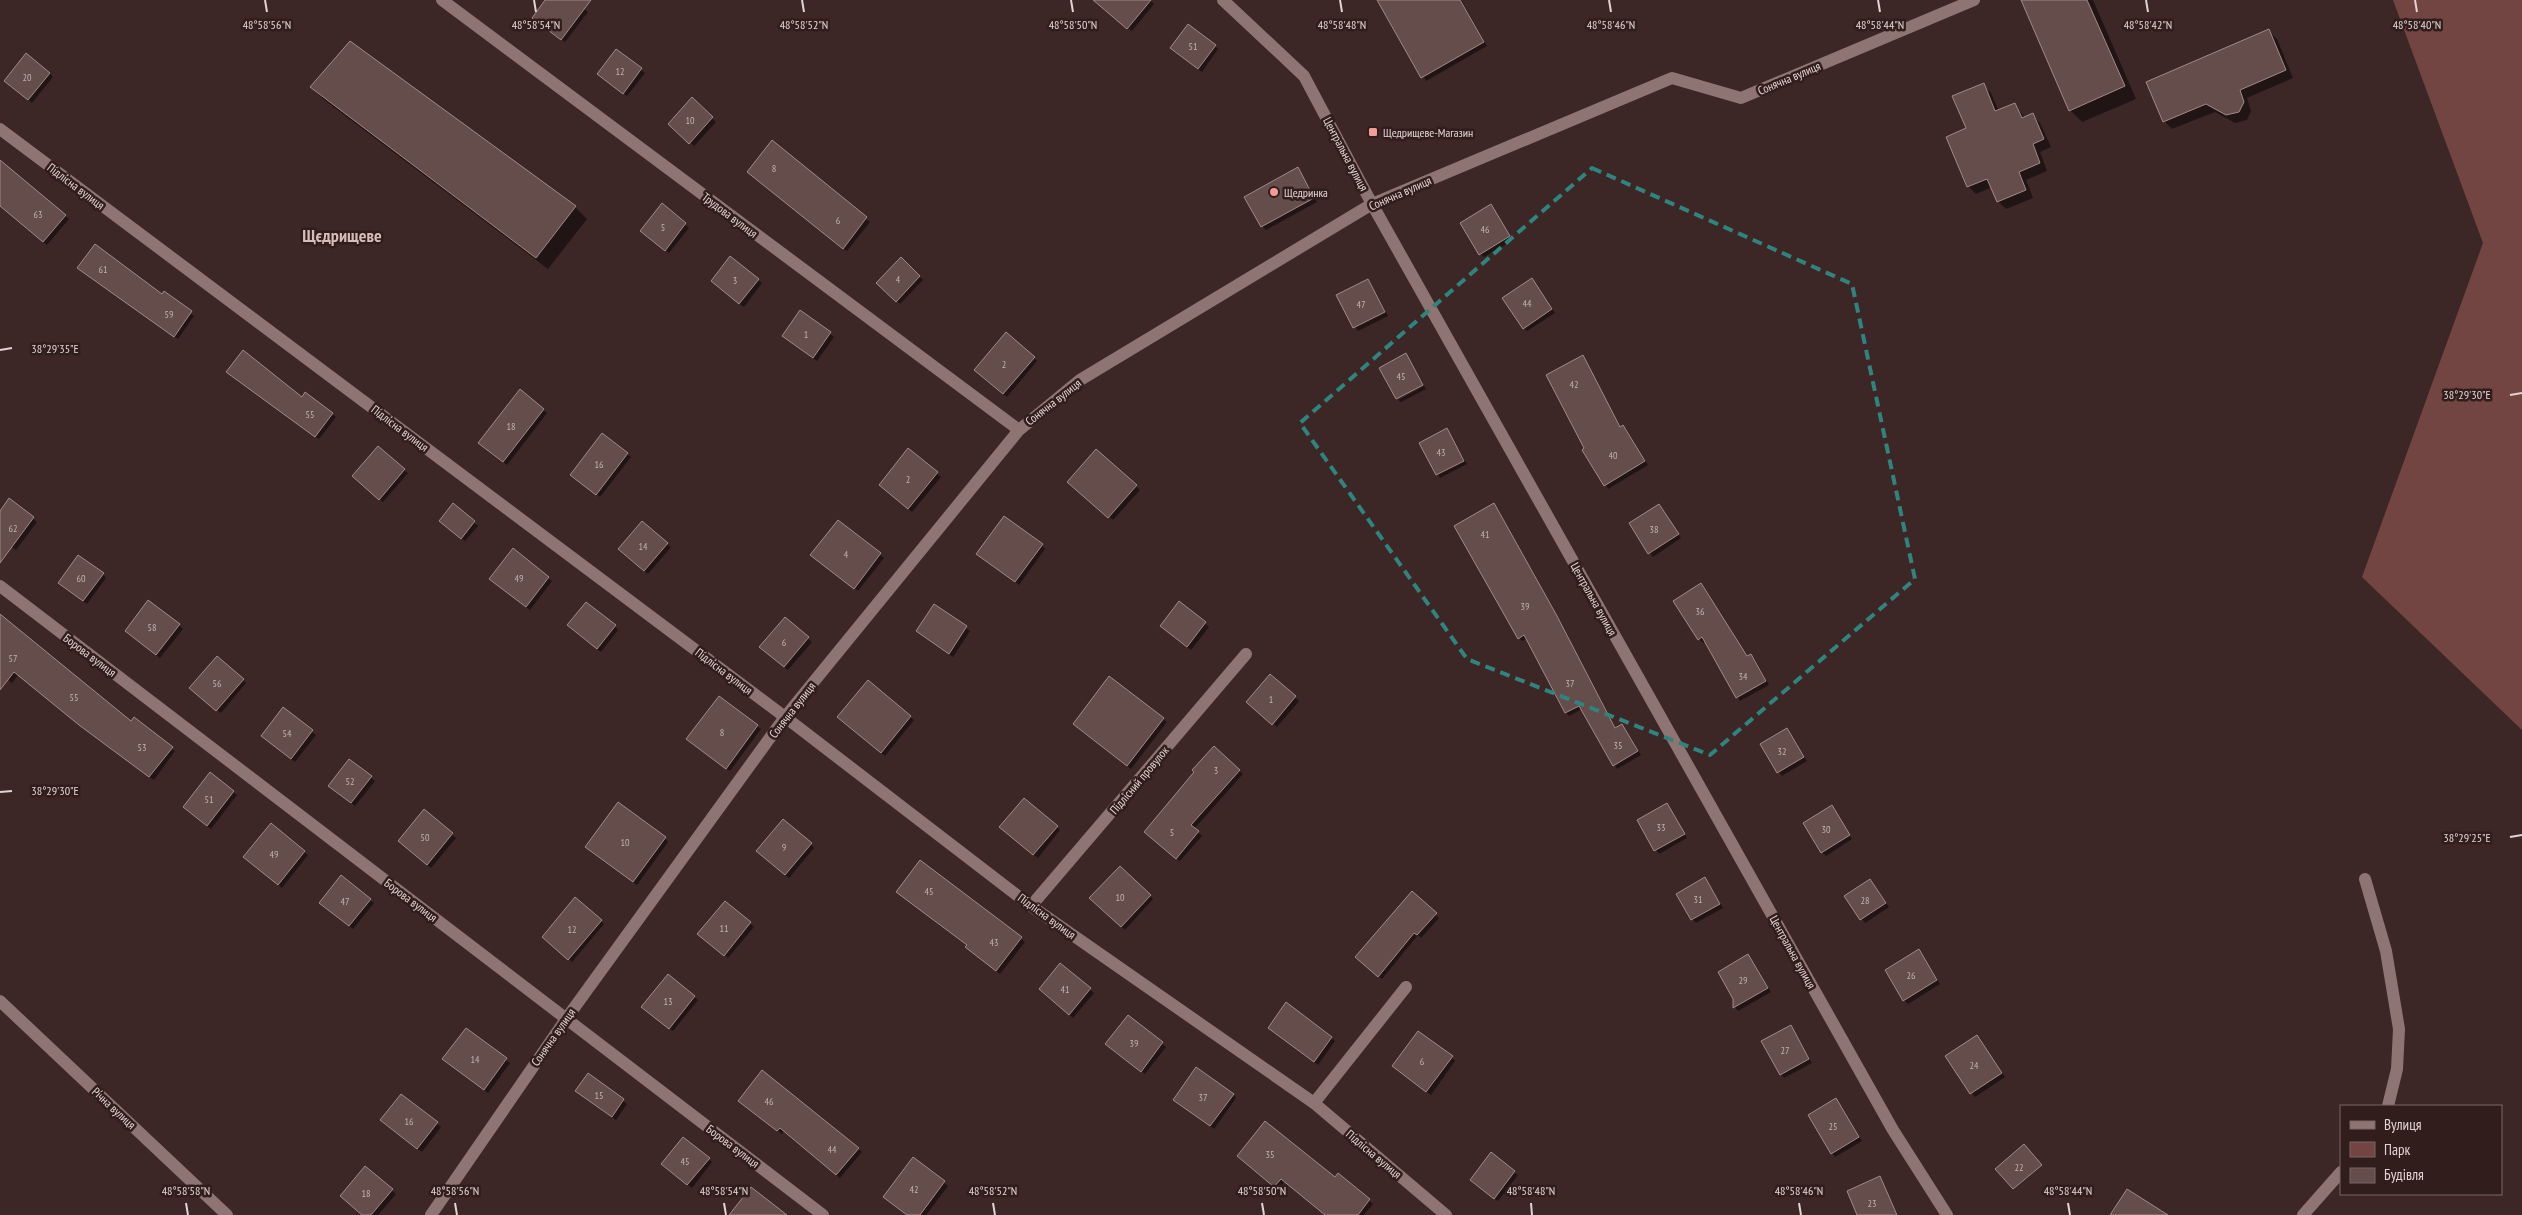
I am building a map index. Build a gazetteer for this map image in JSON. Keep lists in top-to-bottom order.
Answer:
{
  "streets": {
    "street": [
      "Сонячна вулиця",
      "Центральна вулиця",
      "Підлісна вулиця",
      "Трудова вулиця",
      "Борова вулиця",
      "Підлісний провулок",
      "Річна вулиця"
    ]
  },
  "crossings": [
    ["Сонячна вулиця", "Центральна вулиця"],
    ["Сонячна вулиця", "Підлісна вулиця"],
    ["Сонячна вулиця", "Трудова вулиця"],
    ["Сонячна вулиця", "Борова вулиця"],
    ["Підлісна вулиця", "Підлісний провулок"]
  ],
  "districts": ["Щєдрищеве"],
  "places": {
    "transit": ["Щедрищеве-Магазин"],
    "other": ["Щедринка"]
  },
  "house_numbers": [
    "51",
    "12",
    "20",
    "10",
    "8",
    "63",
    "6",
    "5",
    "46",
    "61",
    "4",
    "3",
    "44",
    "47",
    "59",
    "1",
    "2",
    "45",
    "42",
    "55",
    "18",
    "43",
    "40",
    "16",
    "2",
    "62",
    "38",
    "41",
    "14",
    "4",
    "60",
    "49",
    "39",
    "36",
    "58",
    "6",
    "57",
    "34",
    "56",
    "37",
    "55",
    "1",
    "8",
    "54",
    "35",
    "53",
    "32",
    "3",
    "52",
    "51",
    "33",
    "30",
    "5",
    "50",
    "10",
    "9",
    "49",
    "45",
    "10",
    "31",
    "28",
    "47",
    "11",
    "12",
    "43",
    "26",
    "29",
    "41",
    "13",
    "39",
    "27",
    "14",
    "6",
    "24",
    "15",
    "37",
    "46",
    "16",
    "25",
    "44",
    "35",
    "45",
    "22",
    "42",
    "18",
    "23"
  ],
  "legend": ["Вулиця", "Парк", "Будівля"],
  "coordinates": [
    "48°58'56\"N",
    "48°58'54\"N",
    "48°58'52\"N",
    "48°58'50\"N",
    "48°58'48\"N",
    "48°58'46\"N",
    "48°58'44\"N",
    "48°58'42\"N",
    "48°58'40\"N",
    "38°29'35\"E",
    "38°29'30\"E",
    "38°29'25\"E",
    "48°58'58\"N"
  ]
}
